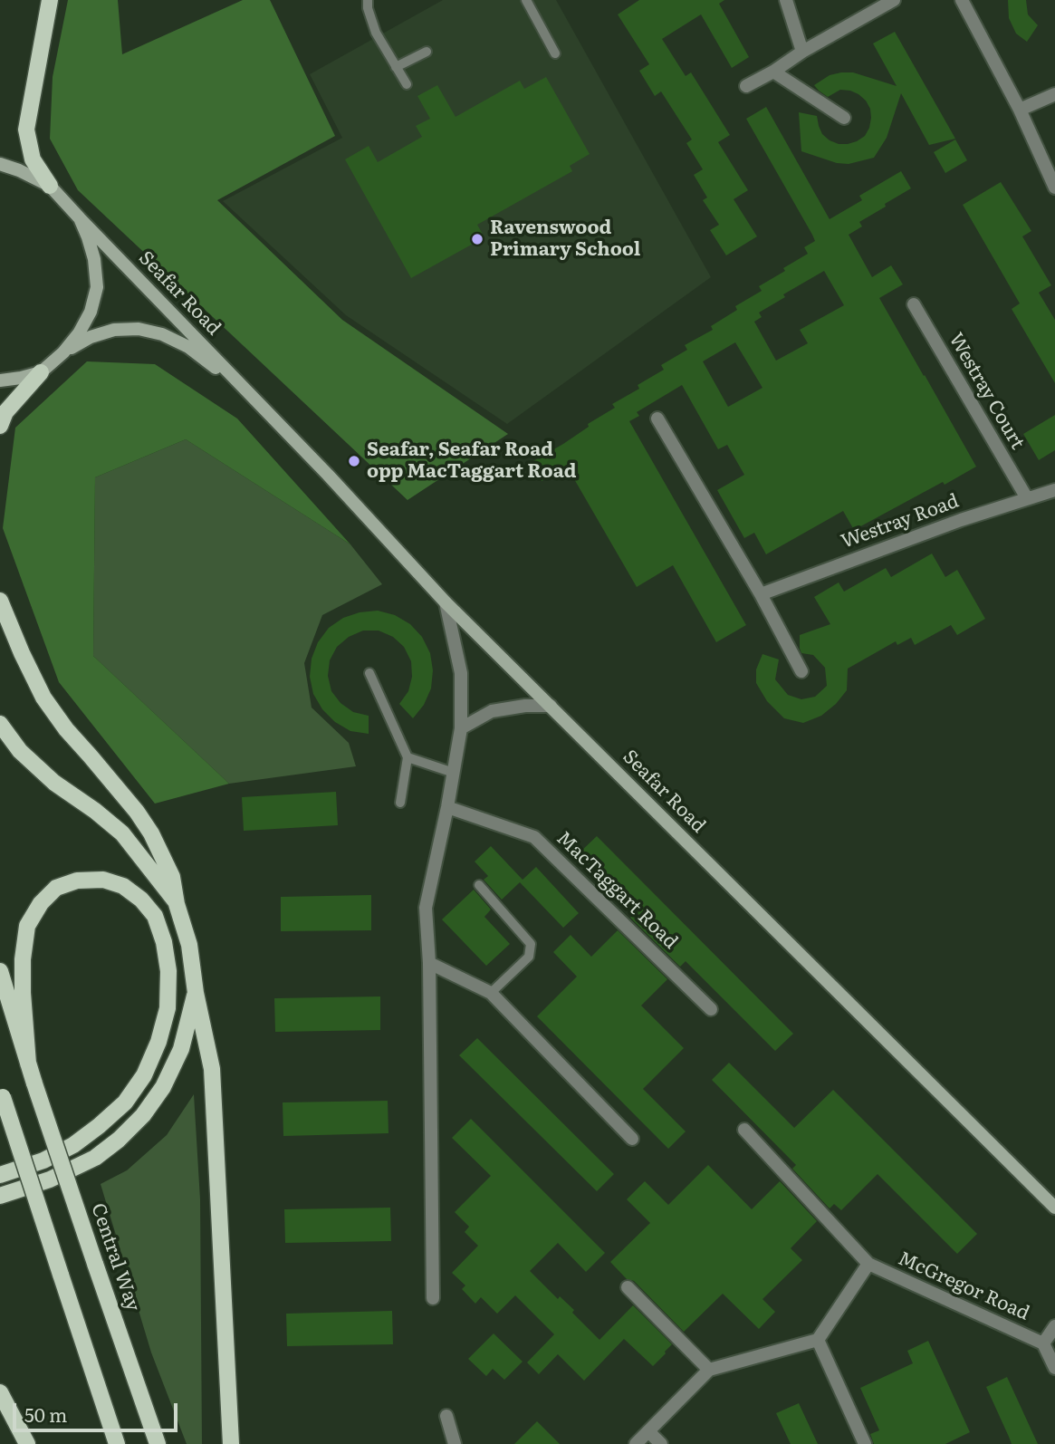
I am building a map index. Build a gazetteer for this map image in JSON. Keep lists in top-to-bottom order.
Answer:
{
  "streets": {
    "main road": ["Central Way"],
    "street": [
      "Seafar Road",
      "Westray Court",
      "Westray Road",
      "MacTaggart Road",
      "McGregor Road"
    ]
  },
  "crossings": [
    ["Westray Court", "Westray Road"]
  ],
  "places": ["Ravenswood Primary School", "Seafar, Seafar Road opp MacTaggart Road"],
  "scale_bar": "50 m"
}
